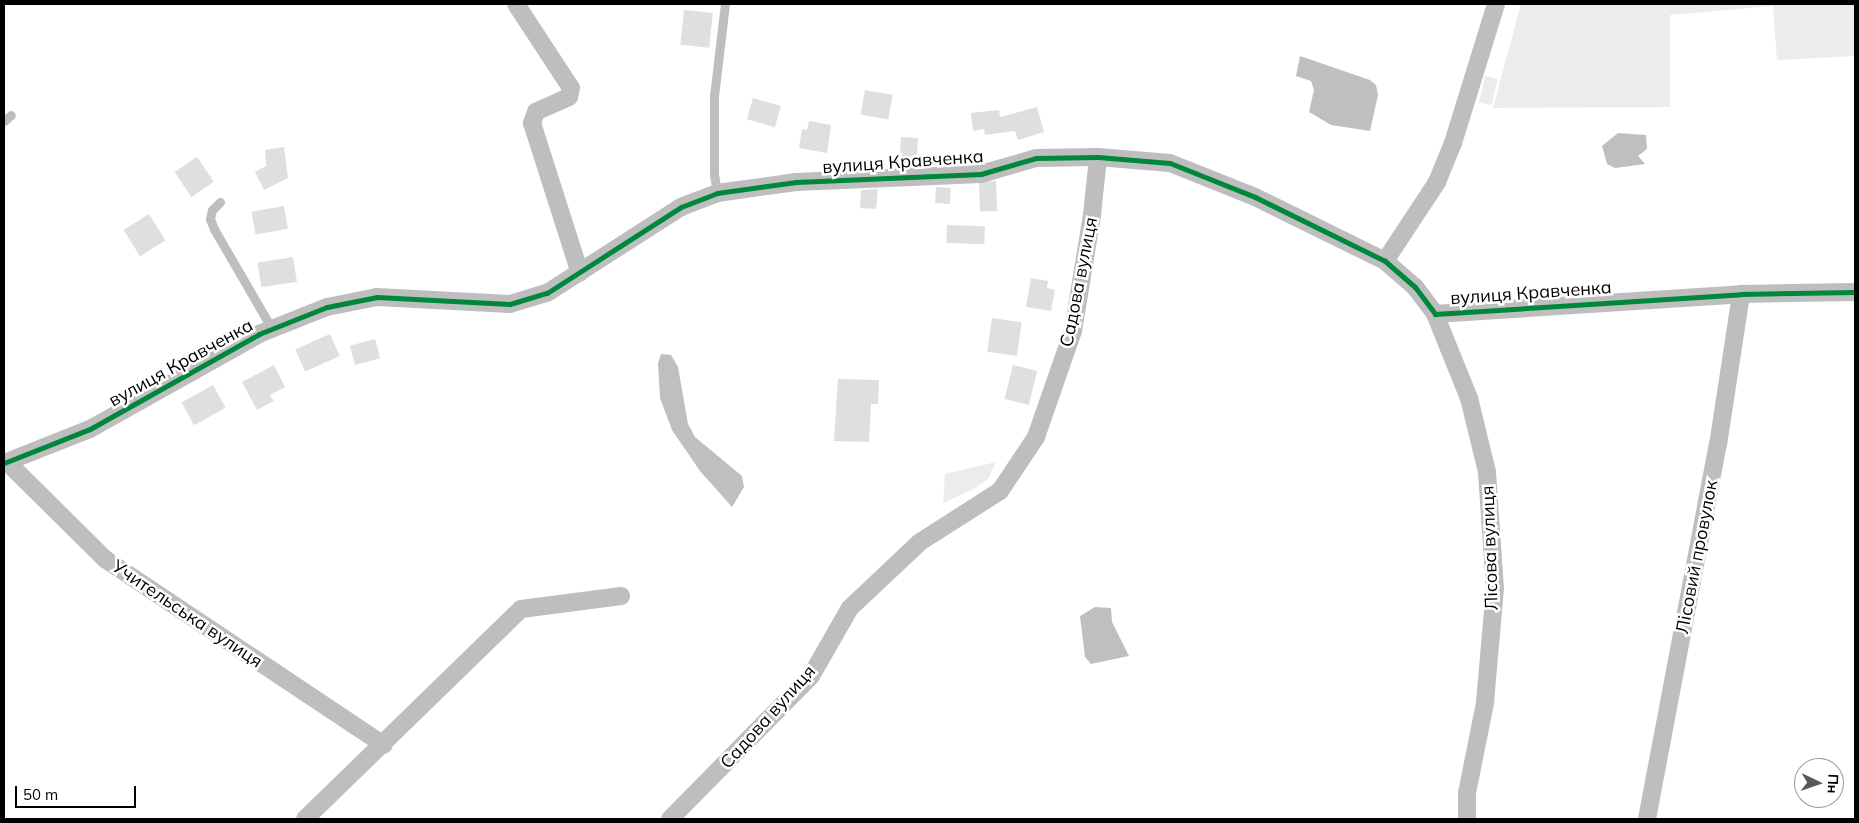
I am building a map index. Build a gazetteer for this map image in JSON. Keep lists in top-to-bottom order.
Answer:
{
  "streets": {
    "street": [
      "вулиця Кравченка",
      "Садова вулиця",
      "Лісова вулиця",
      "Лісовий провулок",
      "Учительська вулиця"
    ]
  },
  "crossings": [
    ["вулиця Кравченка", "Садова вулиця"],
    ["вулиця Кравченка", "Лісова вулиця"],
    ["вулиця Кравченка", "Лісовий провулок"],
    ["вулиця Кравченка", "Учительська вулиця"]
  ],
  "scale_bar": "50 m",
  "north": "right"
}
